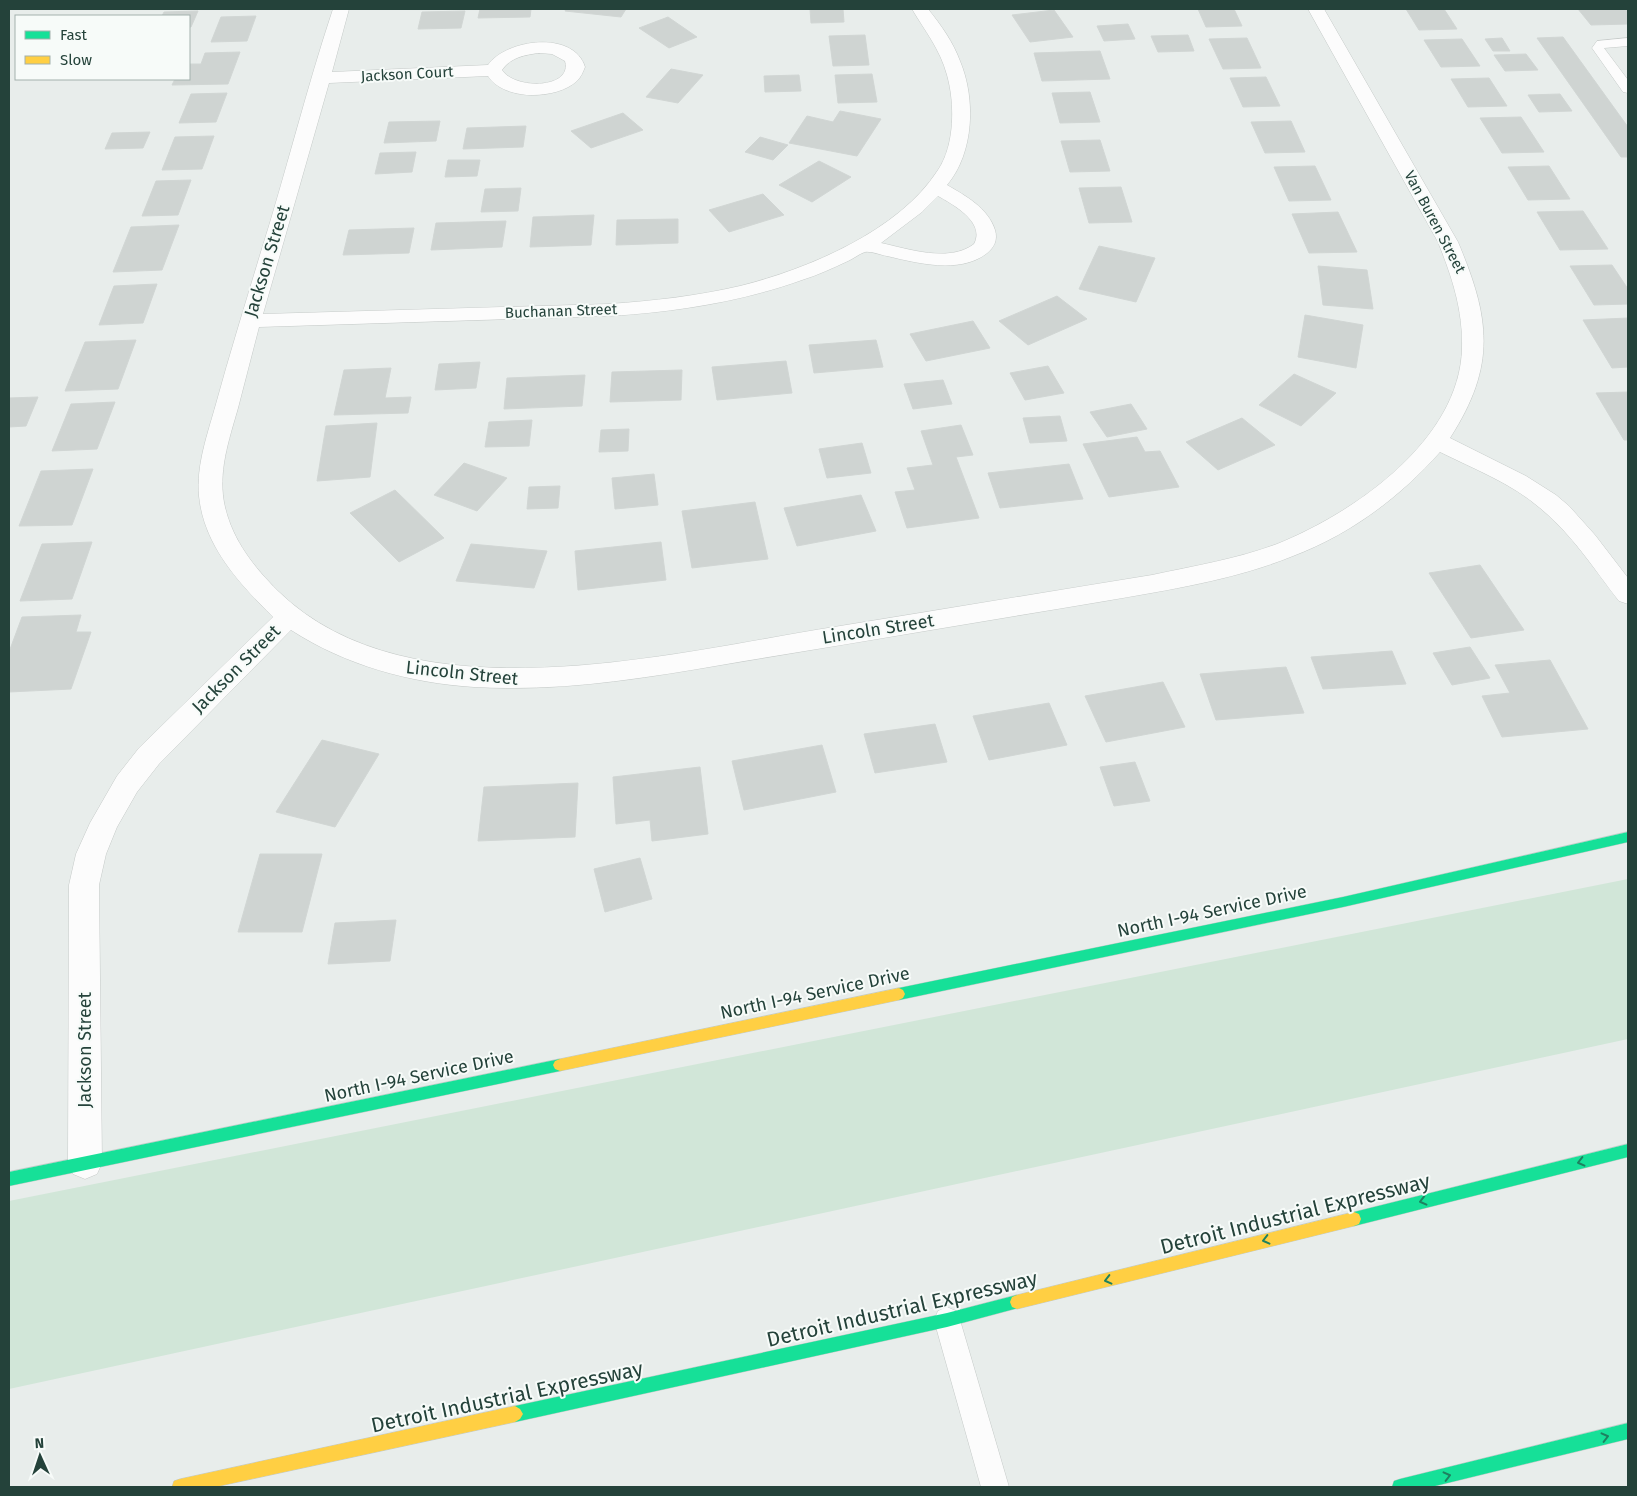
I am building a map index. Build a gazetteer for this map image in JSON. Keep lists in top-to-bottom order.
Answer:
{
  "streets": {
    "main road": ["North I-94 Service Drive", "Detroit Industrial Expressway"],
    "street": [
      "Jackson Court",
      "Van Buren Street",
      "Jackson Street",
      "Buchanan Street",
      "Lincoln Street"
    ]
  },
  "crossings": [
    ["Jackson Court", "Jackson Street"],
    ["Van Buren Street", "Lincoln Street"],
    ["Jackson Street", "Buchanan Street"],
    ["Jackson Street", "Lincoln Street"],
    ["Jackson Street", "North I-94 Service Drive"]
  ],
  "one_way": ["Detroit Industrial Expressway"],
  "legend": ["Fast", "Slow"],
  "north": "top"
}
